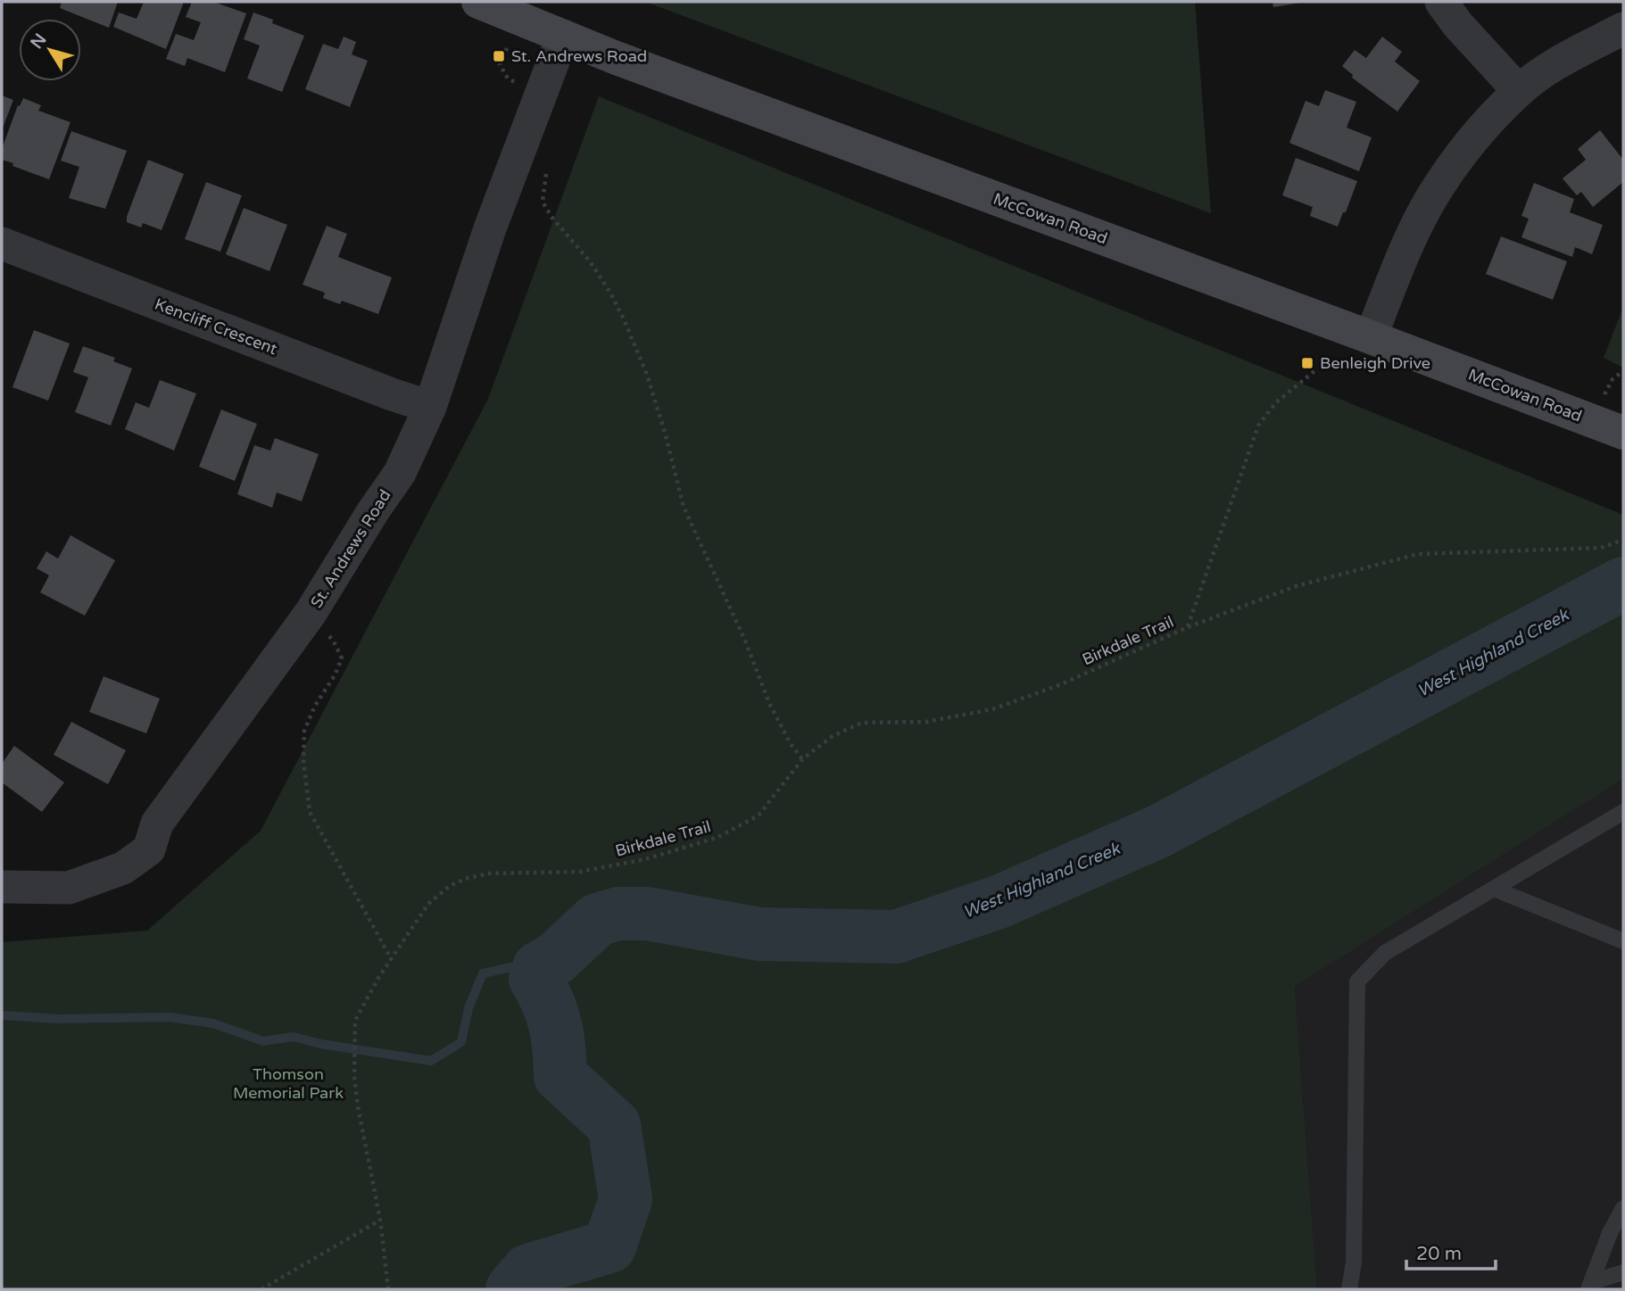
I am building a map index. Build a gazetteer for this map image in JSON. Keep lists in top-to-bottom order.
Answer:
{
  "streets": {
    "main road": ["McCowan Road"],
    "street": ["Kencliff Crescent", "St. Andrews Road"],
    "path": ["Birkdale Trail"]
  },
  "crossings": [
    ["McCowan Road", "St. Andrews Road"],
    ["Kencliff Crescent", "St. Andrews Road"]
  ],
  "water": ["West Highland Creek"],
  "parks": ["Thomson Memorial Park"],
  "places": {
    "transit": ["St. Andrews Road", "Benleigh Drive"]
  },
  "scale_bar": "20 m",
  "north": "top left"
}
